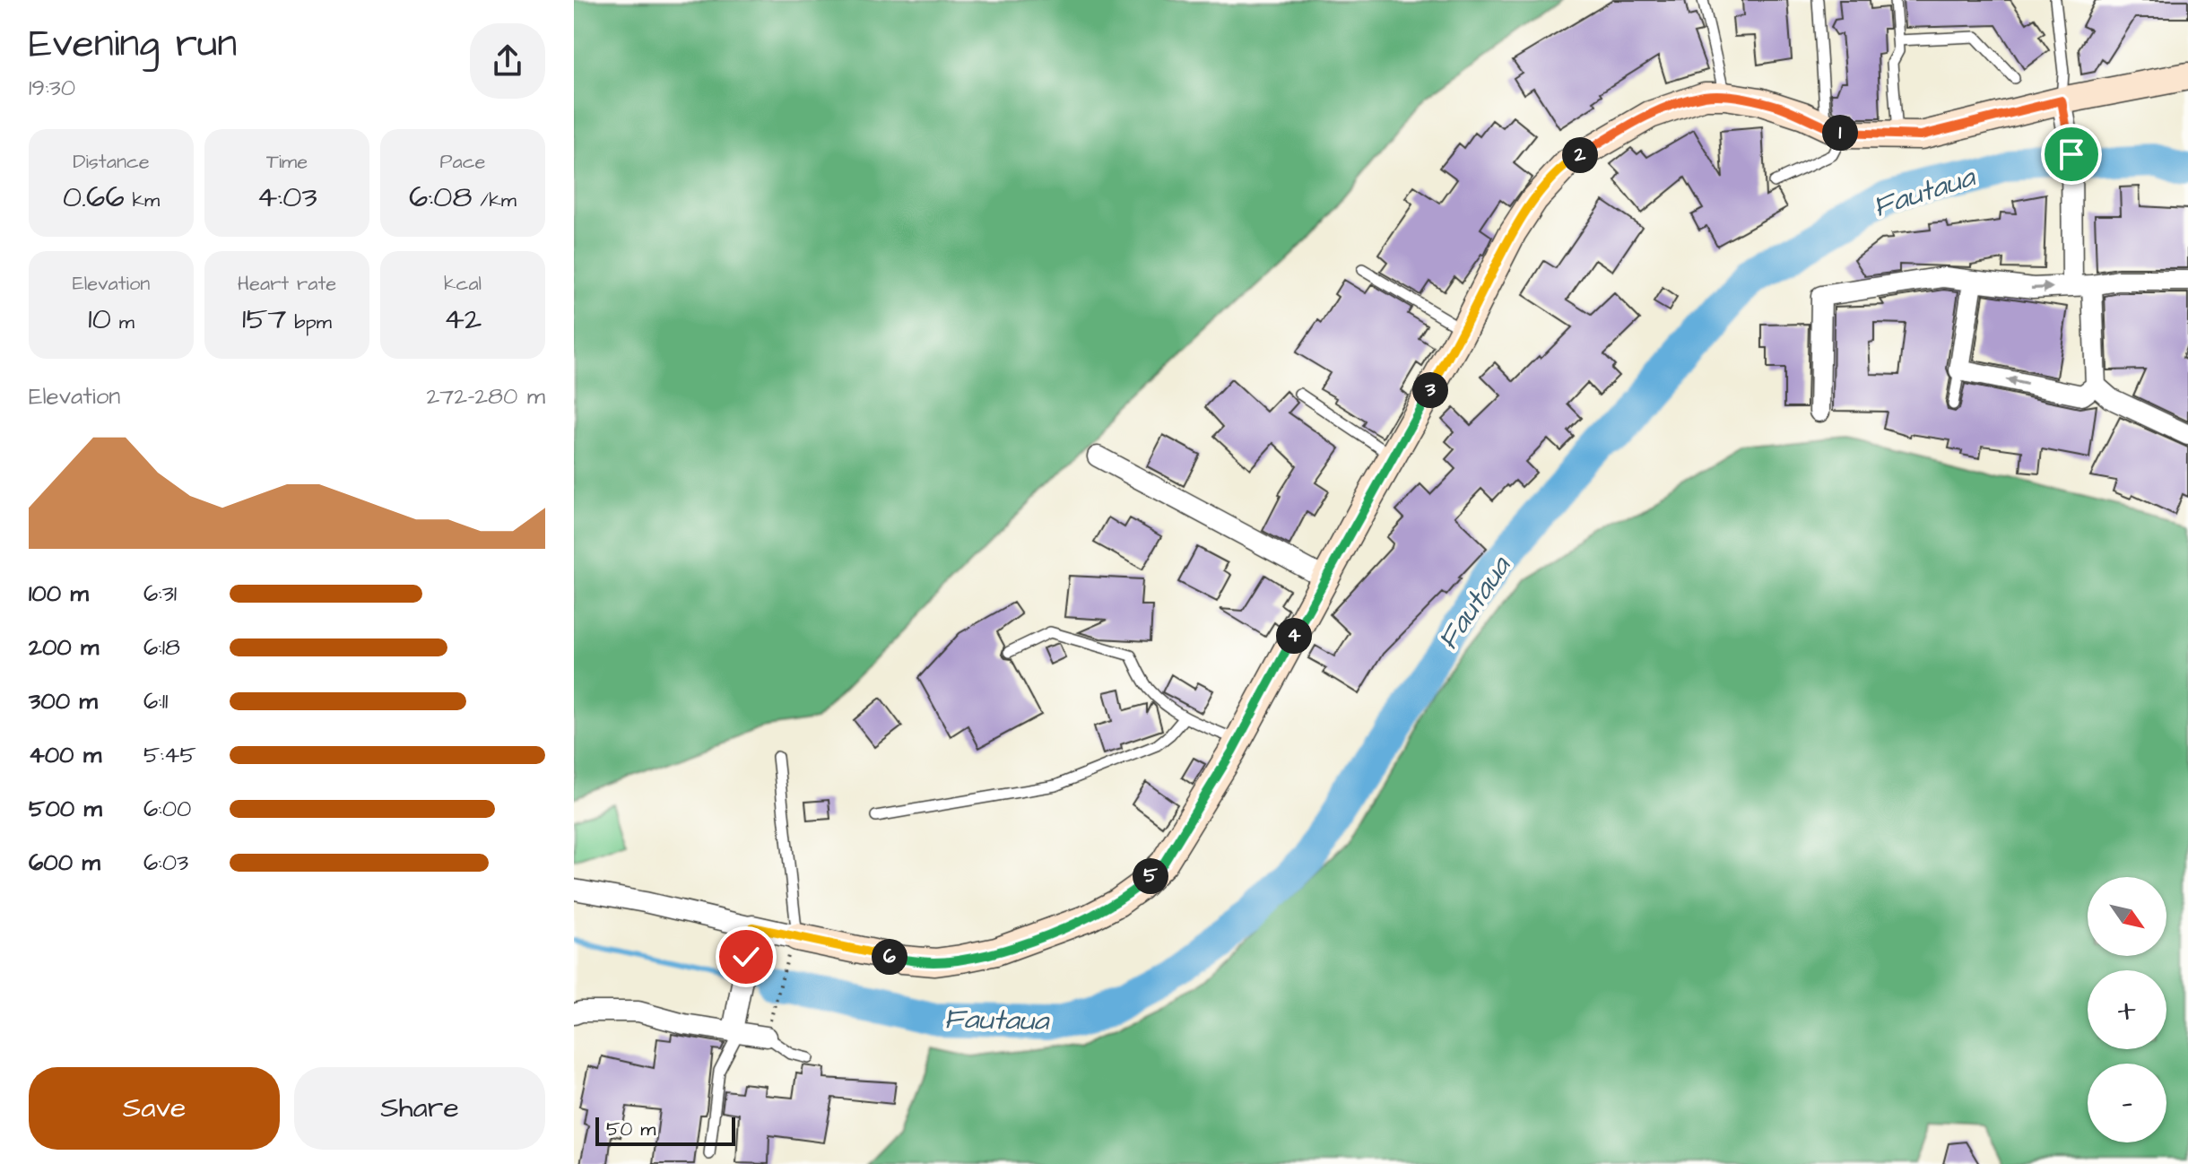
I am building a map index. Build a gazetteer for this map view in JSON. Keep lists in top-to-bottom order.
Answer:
{
  "water": ["Fautaua"],
  "scale_bar": "50 m",
  "north": "bottom right",
  "page": {
    "heading": ["Evening run", "19:30"],
    "pins": [
      "1",
      "2",
      "3",
      "4",
      "5",
      "6"
    ],
    "stats": [
      ["Distance", "0.66 km"],
      ["Time", "4:03"],
      ["Pace", "6:08 /km"],
      ["Elevation", "10 m"],
      ["Heart rate", "157 bpm"],
      ["kcal", "42"]
    ],
    "chart": ["Elevation", "272–280 m"],
    "list": [
      {
        "name": "100 m",
        "note": "6:31"
      },
      {
        "name": "200 m",
        "note": "6:18"
      },
      {
        "name": "300 m",
        "note": "6:11"
      },
      {
        "name": "400 m",
        "note": "5:45"
      },
      {
        "name": "500 m",
        "note": "6:00"
      },
      {
        "name": "600 m",
        "note": "6:03"
      }
    ],
    "map_buttons": ["+", "−"],
    "buttons": ["Save", "Share"],
    "scale": "50 m"
  }
}
